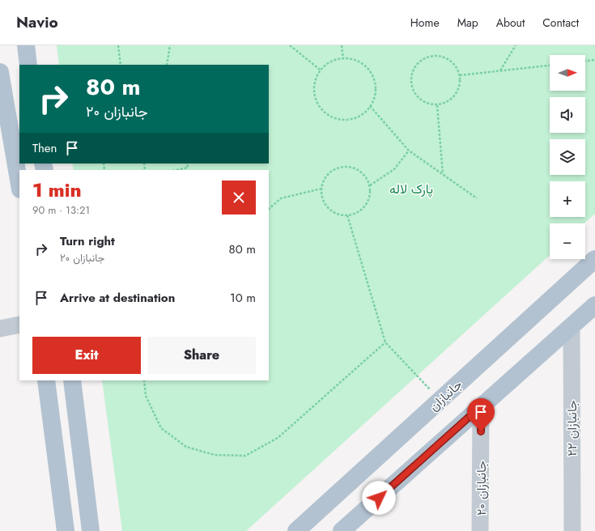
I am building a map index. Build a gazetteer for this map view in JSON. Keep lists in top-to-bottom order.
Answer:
{
  "streets": {
    "main road": ["جانبازان"],
    "street": ["جانبازان ۲۲", "جانبازان ۲۰"]
  },
  "parks": ["پارک لاله"],
  "north": "right",
  "page": {
    "header": "Navio",
    "nav": [
      "Home",
      "Map",
      "About",
      "Contact"
    ],
    "map_buttons": ["+", "−"],
    "turn": ["80 m", "جانبازان ۲۰"],
    "then": "Then",
    "heading": ["1 min", "90 m · 13:21"],
    "list": [
      {
        "name": "Turn right",
        "note": "جانبازان ۲۰",
        "value": "80 m"
      },
      {
        "name": "Arrive at destination",
        "value": "10 m"
      }
    ],
    "buttons": ["Exit", "Share"]
  }
}
